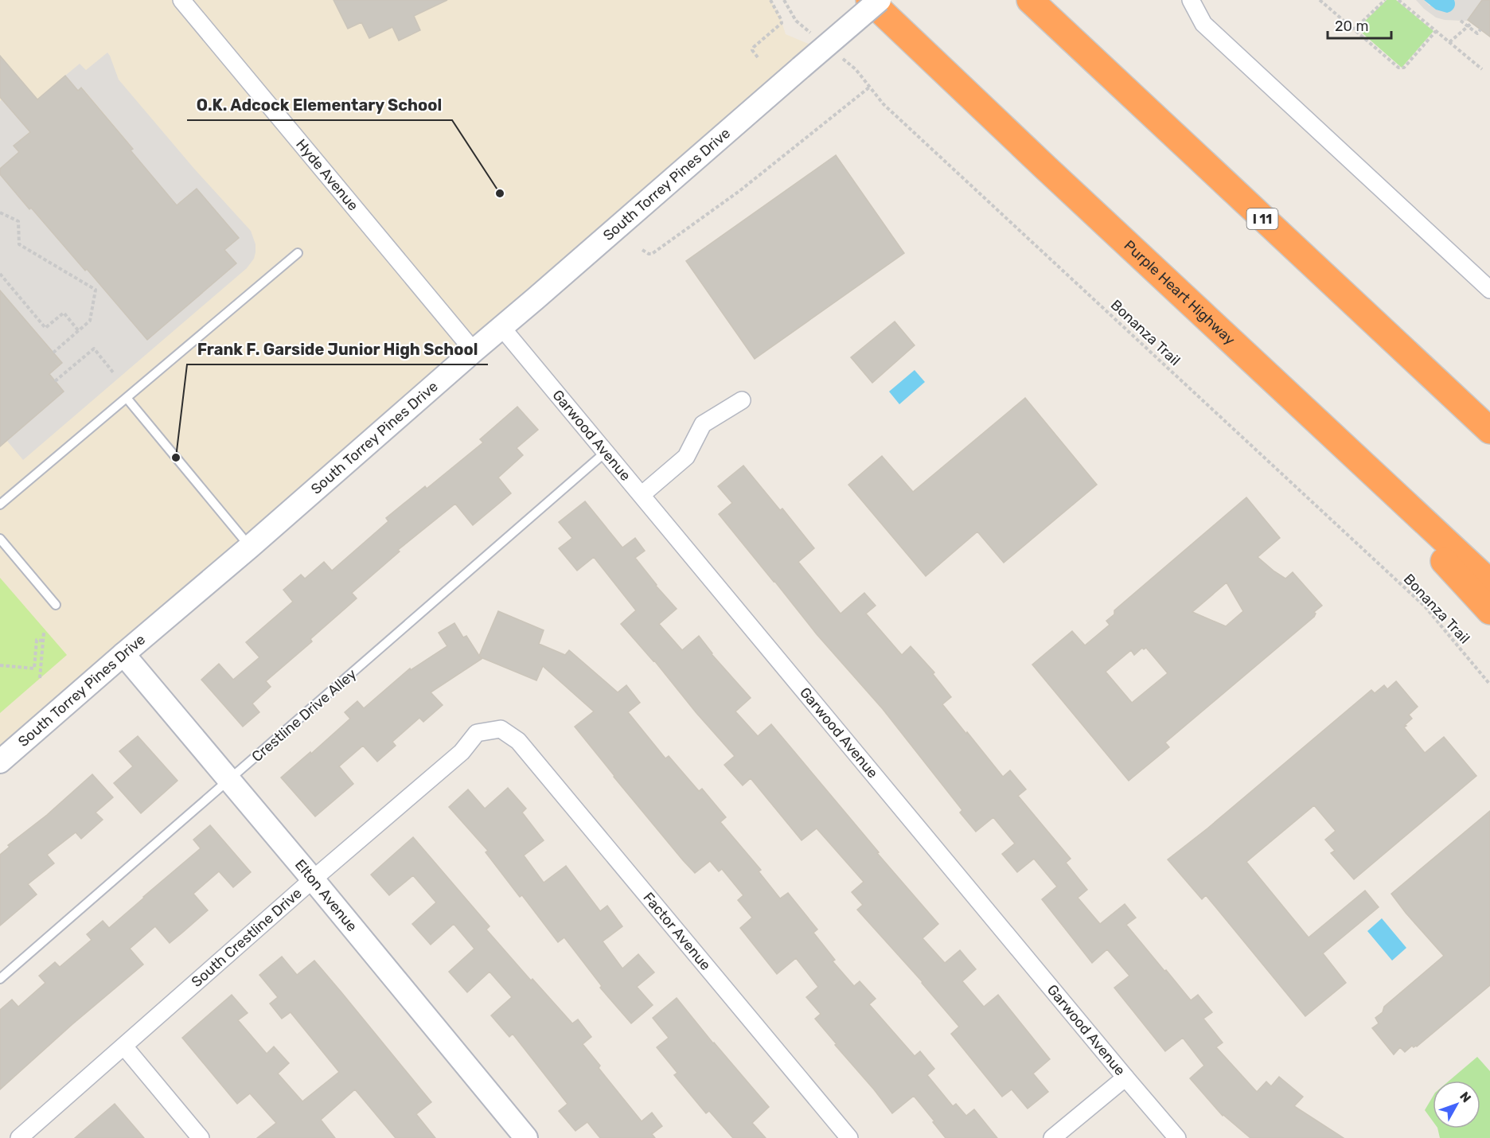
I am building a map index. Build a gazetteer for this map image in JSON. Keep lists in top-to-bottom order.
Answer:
{
  "streets": {
    "highway": ["I 11", "Purple Heart Highway"],
    "main road": ["South Torrey Pines Drive", "Elton Avenue"],
    "street": [
      "Hyde Avenue",
      "Garwood Avenue",
      "Factor Avenue",
      "South Crestline Drive"
    ],
    "lane": ["Crestline Drive Alley"],
    "path": ["Bonanza Trail"]
  },
  "crossings": [
    ["Hyde Avenue", "South Torrey Pines Drive"],
    ["South Torrey Pines Drive", "Garwood Avenue"],
    ["South Torrey Pines Drive", "Elton Avenue"],
    ["Garwood Avenue", "Crestline Drive Alley"],
    ["Crestline Drive Alley", "Elton Avenue"],
    ["Elton Avenue", "South Crestline Drive"],
    ["Factor Avenue", "South Crestline Drive"]
  ],
  "places": ["O.K. Adcock Elementary School", "Frank F. Garside Junior High School"],
  "scale_bar": "20 m",
  "north": "top right"
}
